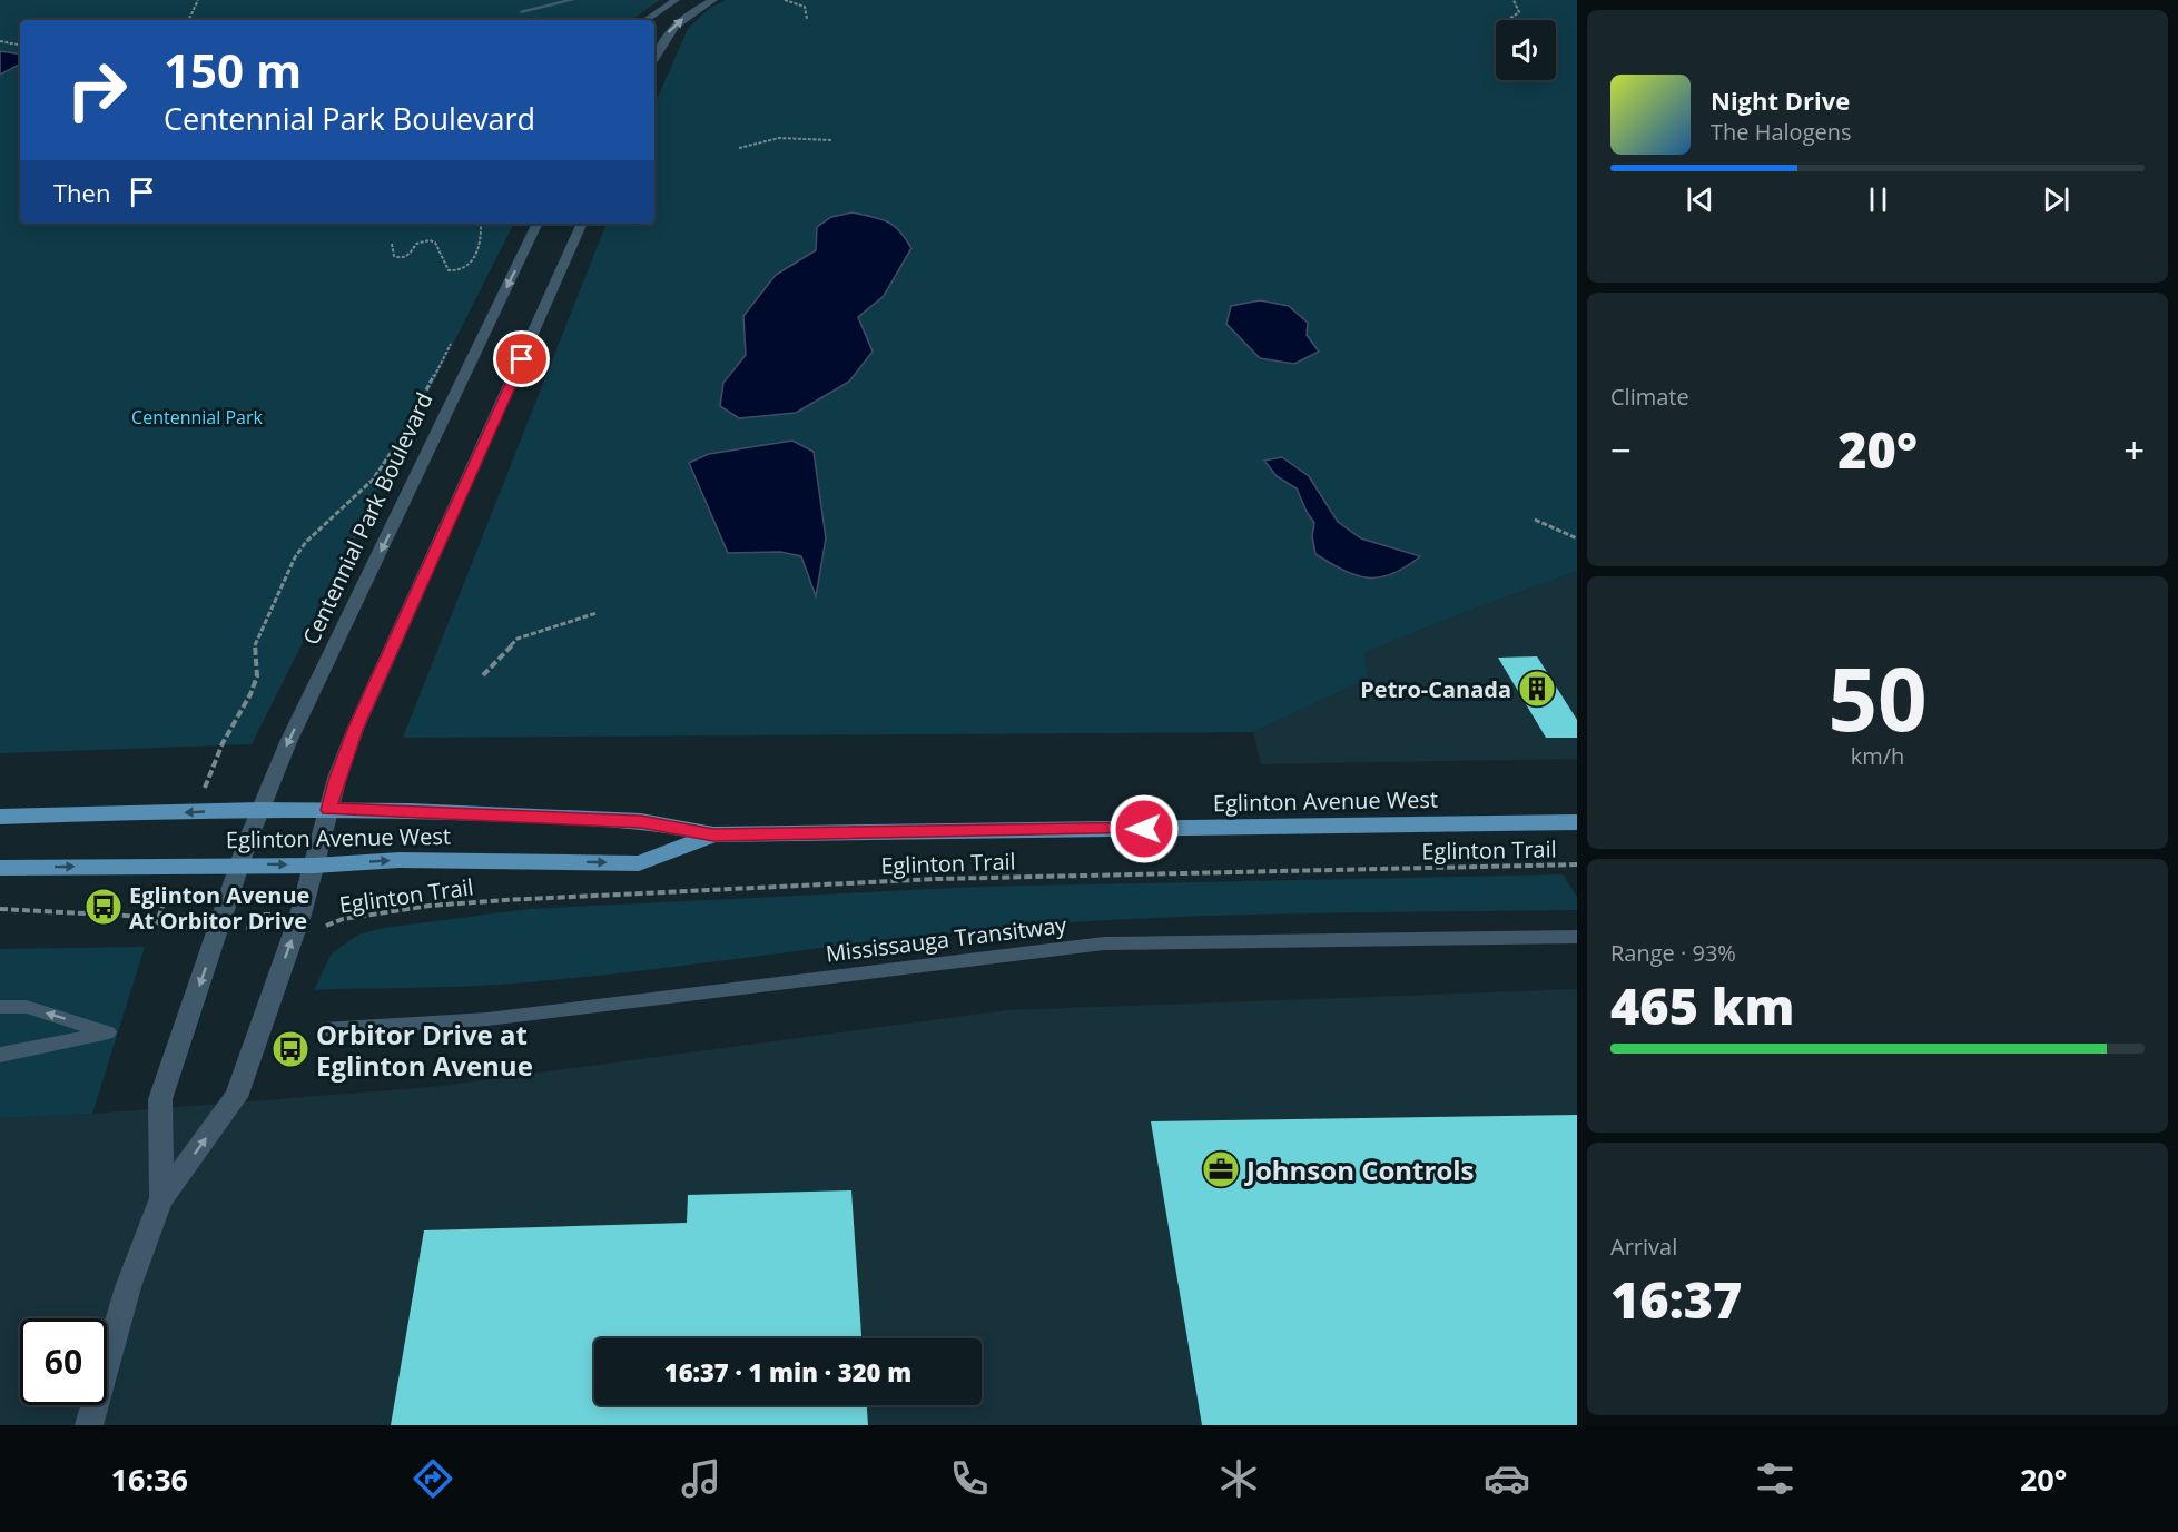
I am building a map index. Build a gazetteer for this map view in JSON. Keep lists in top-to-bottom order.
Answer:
{
  "streets": {
    "main road": ["Eglinton Avenue West"],
    "street": ["Centennial Park Boulevard"],
    "lane": ["Mississauga Transitway"],
    "path": ["Eglinton Trail"]
  },
  "crossings": [
    ["Centennial Park Boulevard", "Eglinton Avenue West"]
  ],
  "parks": ["Centennial Park"],
  "places": {
    "building": ["Petro-Canada"],
    "bus stop": ["Eglinton Avenue At Orbitor Drive", "Orbitor Drive at Eglinton Avenue"],
    "office": ["Johnson Controls"]
  },
  "page": {
    "turn": ["150 m", "Centennial Park Boulevard"],
    "song": ["Night Drive", "The Halogens"],
    "then": "Then",
    "tile": [
      "Climate",
      ["50", "km/h"],
      ["Range · 93%", "465 km"],
      ["Arrival", "16:37"]
    ],
    "heat": ["−", "20°", "+"],
    "limit": "60",
    "trip": "16:37 · 1 min · 320 m",
    "tabs": ["16:36", "20°"]
  }
}
